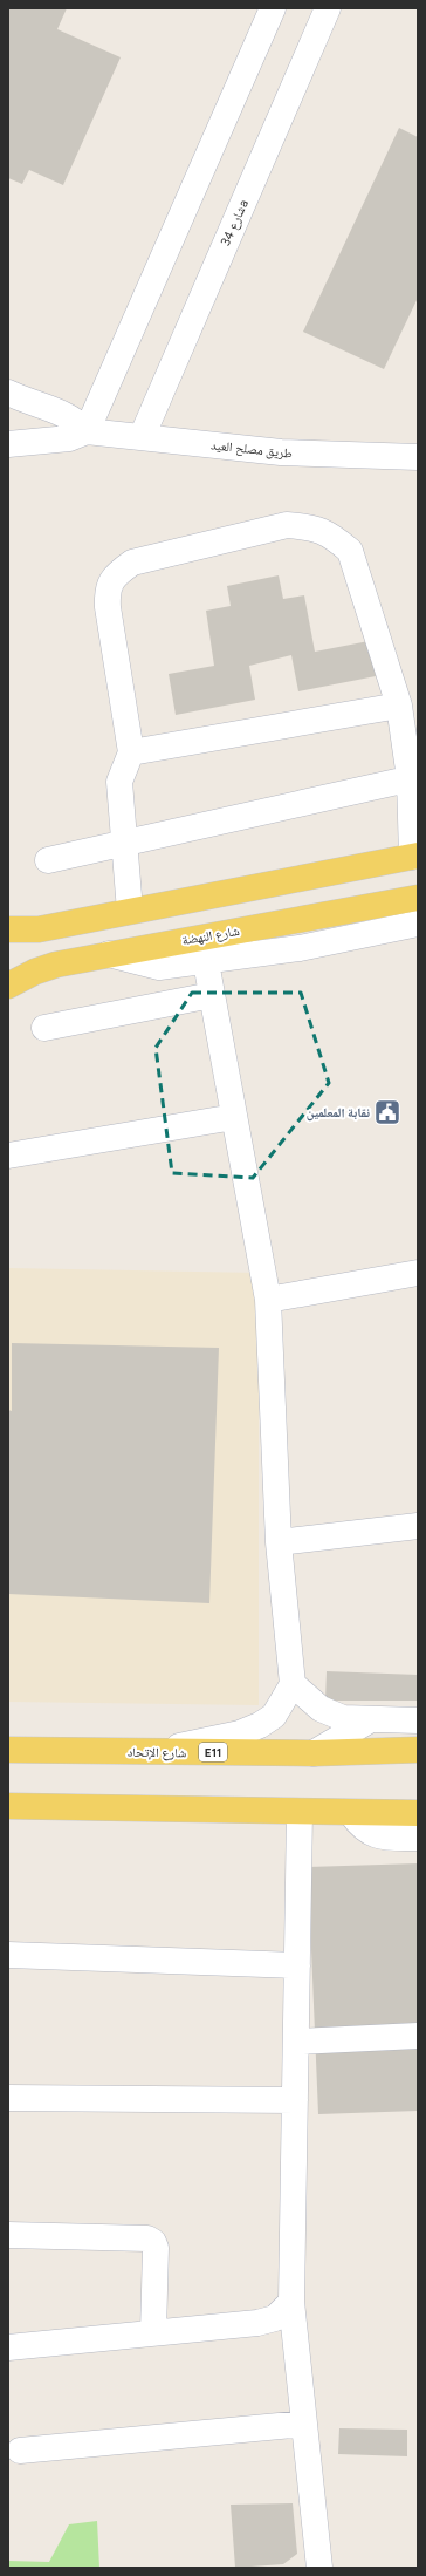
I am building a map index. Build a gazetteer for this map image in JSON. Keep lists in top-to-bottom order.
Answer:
{
  "streets": {
    "main road": ["شارع النهضة", "شارع الإتحاد", "E11"],
    "street": ["شارع 34a", "طريق مصلح العيد"]
  },
  "crossings": [
    ["شارع 34a", "طريق مصلح العيد"]
  ],
  "places": {
    "public building": ["نقابة المعلمين"]
  }
}
